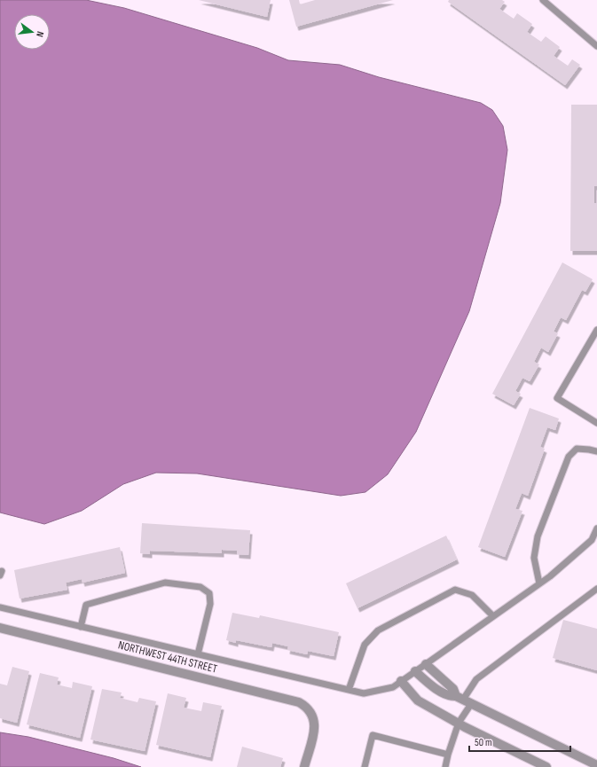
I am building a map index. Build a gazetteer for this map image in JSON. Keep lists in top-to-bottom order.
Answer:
{
  "streets": {
    "street": ["NORTHWEST 44TH STREET"]
  },
  "scale_bar": "50 m",
  "north": "right"
}
